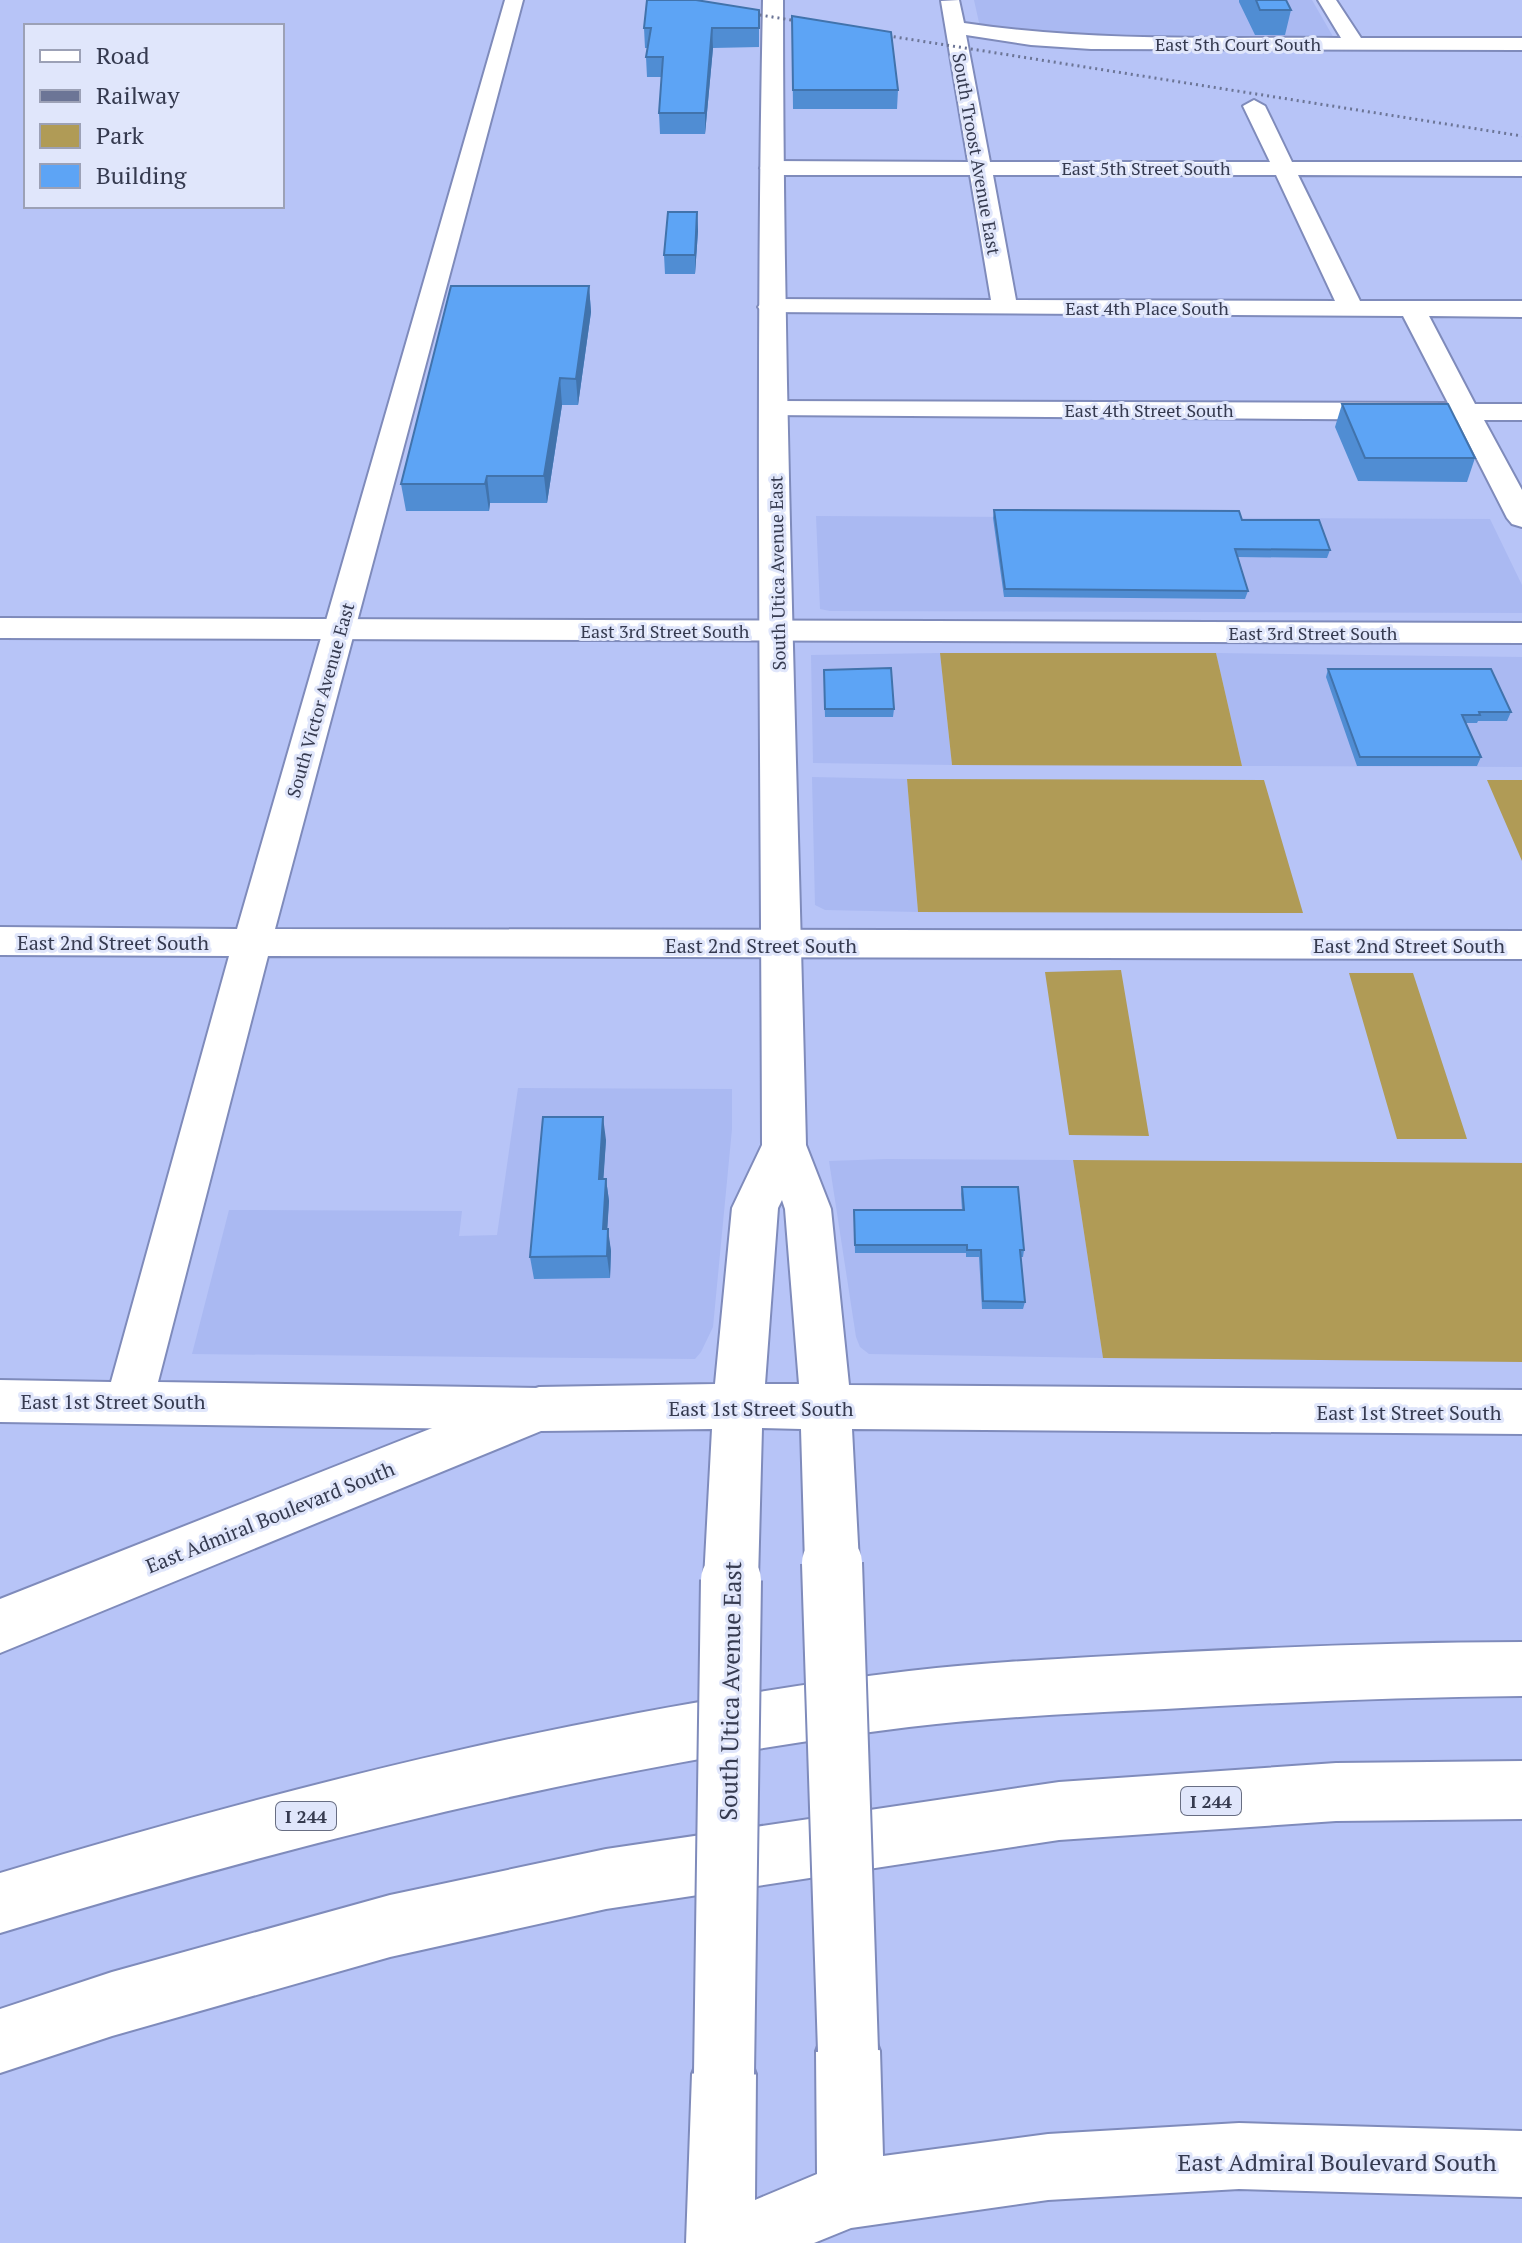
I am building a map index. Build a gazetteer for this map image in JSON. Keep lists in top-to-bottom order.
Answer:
{
  "streets": {
    "main road": [
      "South Utica Avenue East",
      "East 3rd Street South",
      "East 1st Street South",
      "East Admiral Boulevard South",
      "I 244"
    ],
    "street": [
      "East 5th Court South",
      "South Troost Avenue East",
      "East 5th Street South",
      "East 4th Place South",
      "East 4th Street South",
      "South Victor Avenue East",
      "East 2nd Street South"
    ]
  },
  "crossings": [
    ["East 5th Court South", "South Troost Avenue East"],
    ["South Troost Avenue East", "East 5th Street South"],
    ["South Troost Avenue East", "East 4th Place South"],
    ["East 5th Street South", "South Utica Avenue East"],
    ["East 4th Place South", "South Utica Avenue East"],
    ["East 4th Street South", "South Utica Avenue East"],
    ["South Utica Avenue East", "East 3rd Street South"],
    ["South Utica Avenue East", "East 2nd Street South"],
    ["South Utica Avenue East", "East 1st Street South"],
    ["South Utica Avenue East", "East Admiral Boulevard South"],
    ["East 3rd Street South", "South Victor Avenue East"],
    ["South Victor Avenue East", "East 2nd Street South"],
    ["South Victor Avenue East", "East 1st Street South"],
    ["East 1st Street South", "East Admiral Boulevard South"]
  ],
  "legend": [
    "Road",
    "Railway",
    "Park",
    "Building"
  ]
}
